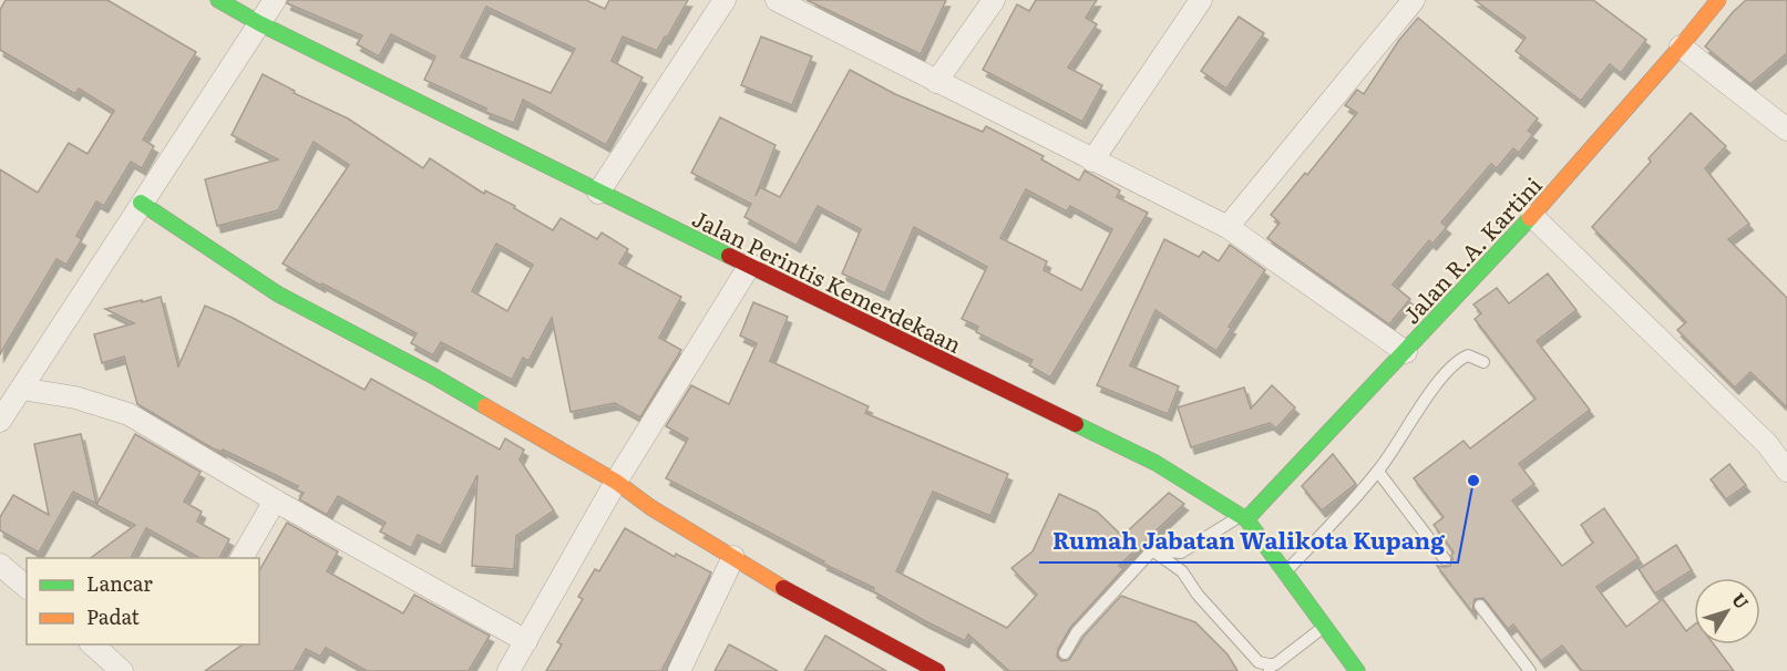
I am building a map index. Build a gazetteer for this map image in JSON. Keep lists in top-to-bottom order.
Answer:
{
  "streets": {
    "street": ["Jalan R.A. Kartini", "Jalan Perintis Kemerdekaan"]
  },
  "crossings": [
    ["Jalan R.A. Kartini", "Jalan Perintis Kemerdekaan"]
  ],
  "places": ["Rumah Jabatan Walikota Kupang"],
  "legend": ["Lancar", "Padat"],
  "north": "top right"
}
